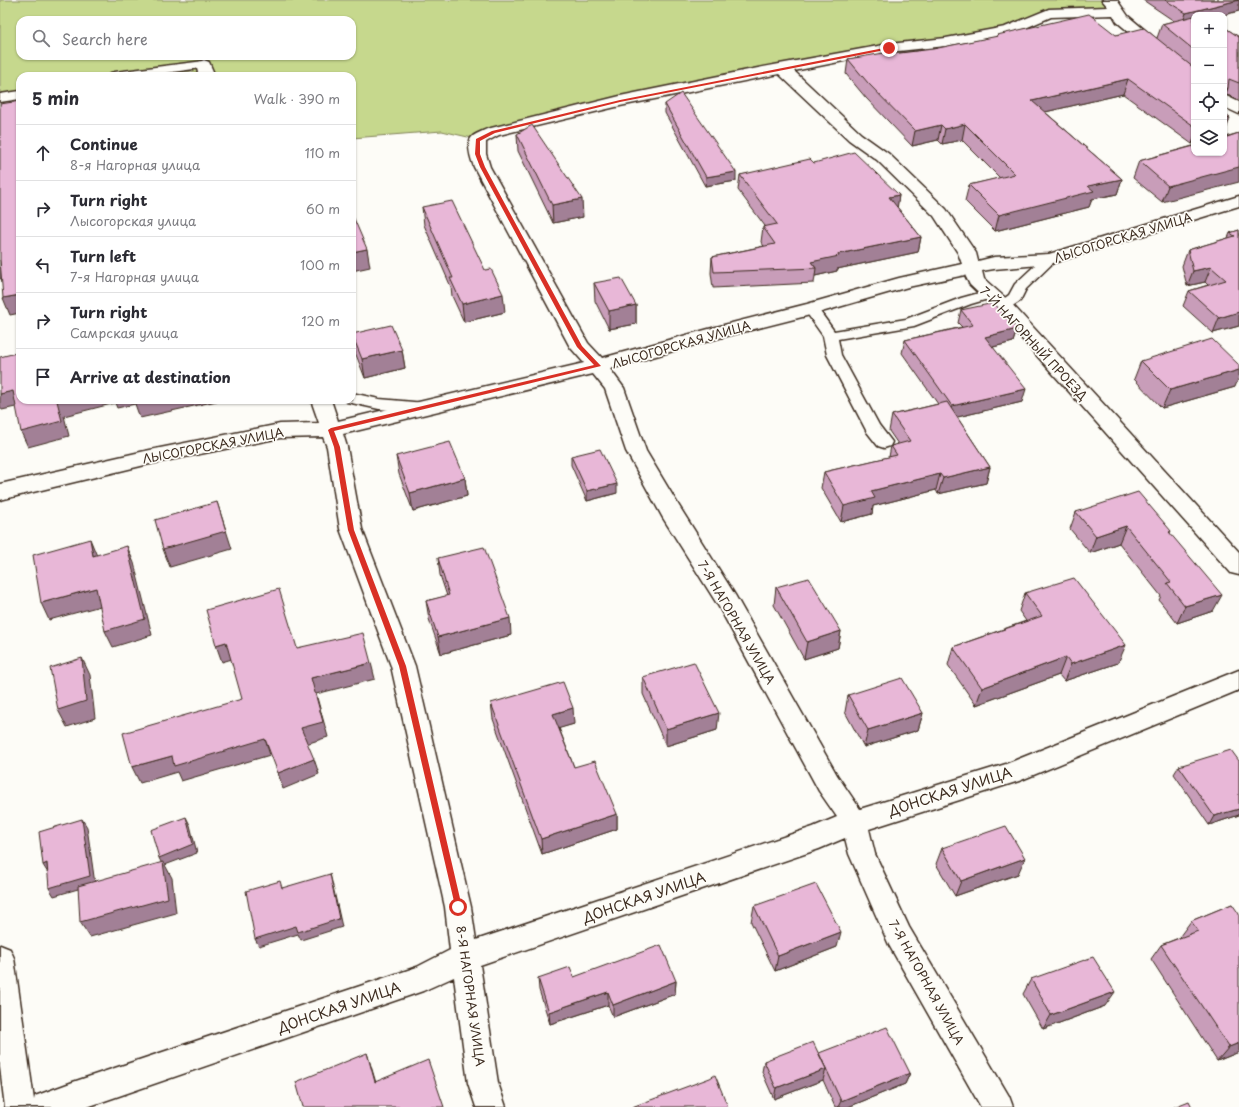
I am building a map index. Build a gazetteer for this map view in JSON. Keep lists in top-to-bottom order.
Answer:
{
  "streets": {
    "street": [
      "ЛЫСОГОРСКАЯ УЛИЦА",
      "7-Й НАГОРНЫЙ ПРОЕЗД",
      "7-Я НАГОРНАЯ УЛИЦА",
      "ДОНСКАЯ УЛИЦА",
      "8-Я НАГОРНАЯ УЛИЦА"
    ]
  },
  "crossings": [
    ["ЛЫСОГОРСКАЯ УЛИЦА", "7-Й НАГОРНЫЙ ПРОЕЗД"],
    ["ЛЫСОГОРСКАЯ УЛИЦА", "7-Я НАГОРНАЯ УЛИЦА"],
    ["ЛЫСОГОРСКАЯ УЛИЦА", "8-Я НАГОРНАЯ УЛИЦА"],
    ["7-Й НАГОРНЫЙ ПРОЕЗД", "7-Я НАГОРНАЯ УЛИЦА"],
    ["7-Я НАГОРНАЯ УЛИЦА", "ДОНСКАЯ УЛИЦА"],
    ["ДОНСКАЯ УЛИЦА", "8-Я НАГОРНАЯ УЛИЦА"]
  ],
  "page": {
    "map_buttons": ["+", "−"],
    "search": "Search here",
    "heading": ["5 min", "Walk · 390 m"],
    "list": [
      ["Continue", "8-я Нагорная улица", "110 m"],
      ["Turn right", "Лысогорская улица", "60 m"],
      ["Turn left", "7-я Нагорная улица", "100 m"],
      ["Turn right", "Самрская улица", "120 m"],
      "Arrive at destination"
    ]
  }
}
